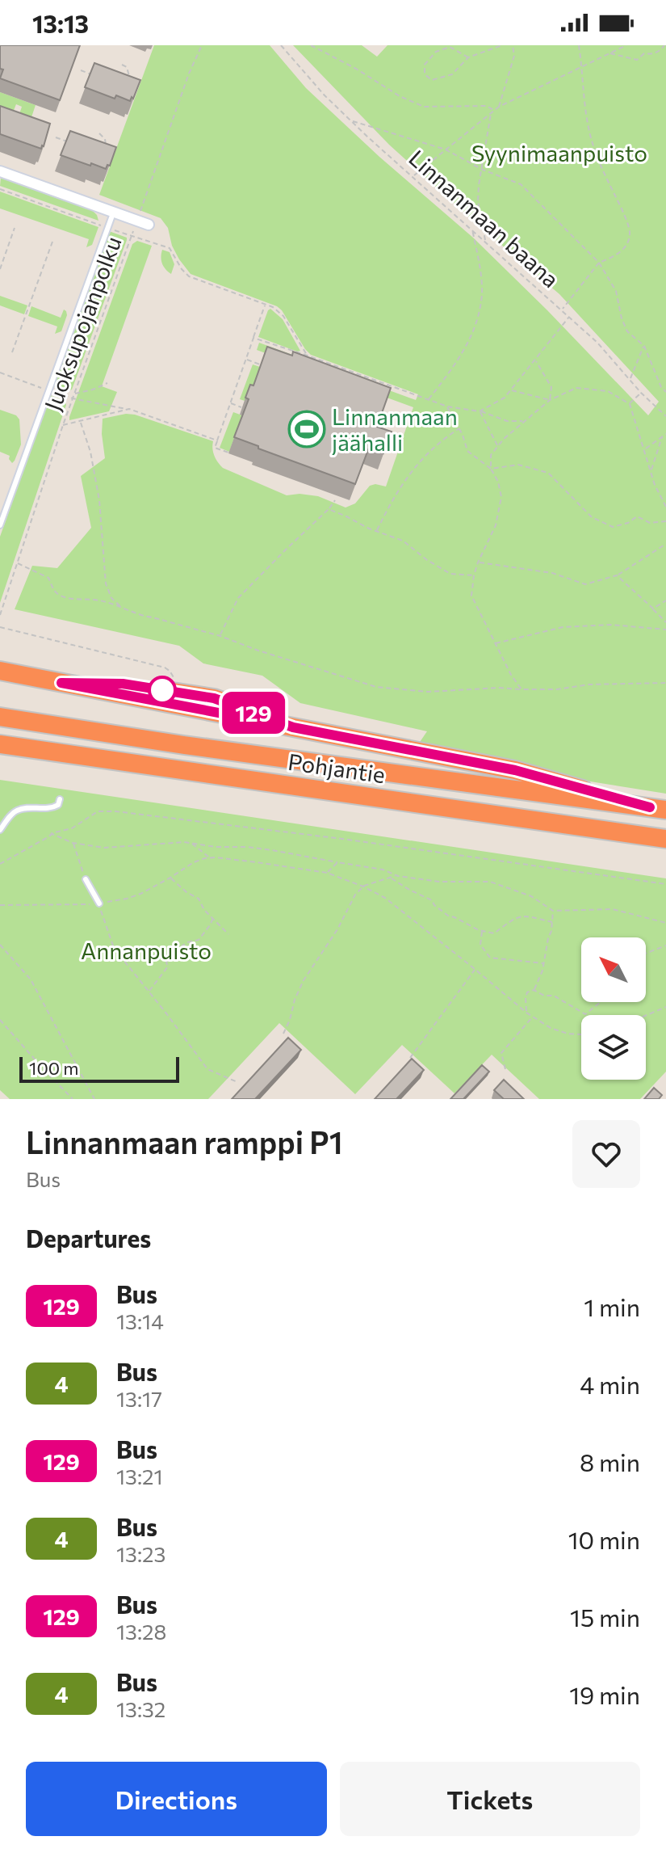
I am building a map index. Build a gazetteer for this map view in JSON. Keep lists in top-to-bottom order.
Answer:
{
  "streets": {
    "highway": ["Pohjantie"],
    "path": ["Linnanmaan baana", "Juoksupojanpolku"]
  },
  "parks": ["Syynimaanpuisto", "Annanpuisto"],
  "places": {
    "sports": ["Linnanmaan jäähalli"]
  },
  "lines": ["bus line 129"],
  "scale_bar": "100 m",
  "north": "top left",
  "page": {
    "status": "13:13",
    "on_map": "129",
    "scale": "100 m",
    "heading": [
      ["Linnanmaan ramppi P1", "Bus"],
      "Departures"
    ],
    "list": [
      {
        "mark": "129",
        "name": "Bus",
        "note": "13:14",
        "value": "1 min"
      },
      {
        "mark": "4",
        "name": "Bus",
        "note": "13:17",
        "value": "4 min"
      },
      {
        "mark": "129",
        "name": "Bus",
        "note": "13:21",
        "value": "8 min"
      },
      {
        "mark": "4",
        "name": "Bus",
        "note": "13:23",
        "value": "10 min"
      },
      {
        "mark": "129",
        "name": "Bus",
        "note": "13:28",
        "value": "15 min"
      },
      {
        "mark": "4",
        "name": "Bus",
        "note": "13:32",
        "value": "19 min"
      }
    ],
    "buttons": ["Directions", "Tickets"]
  }
}
